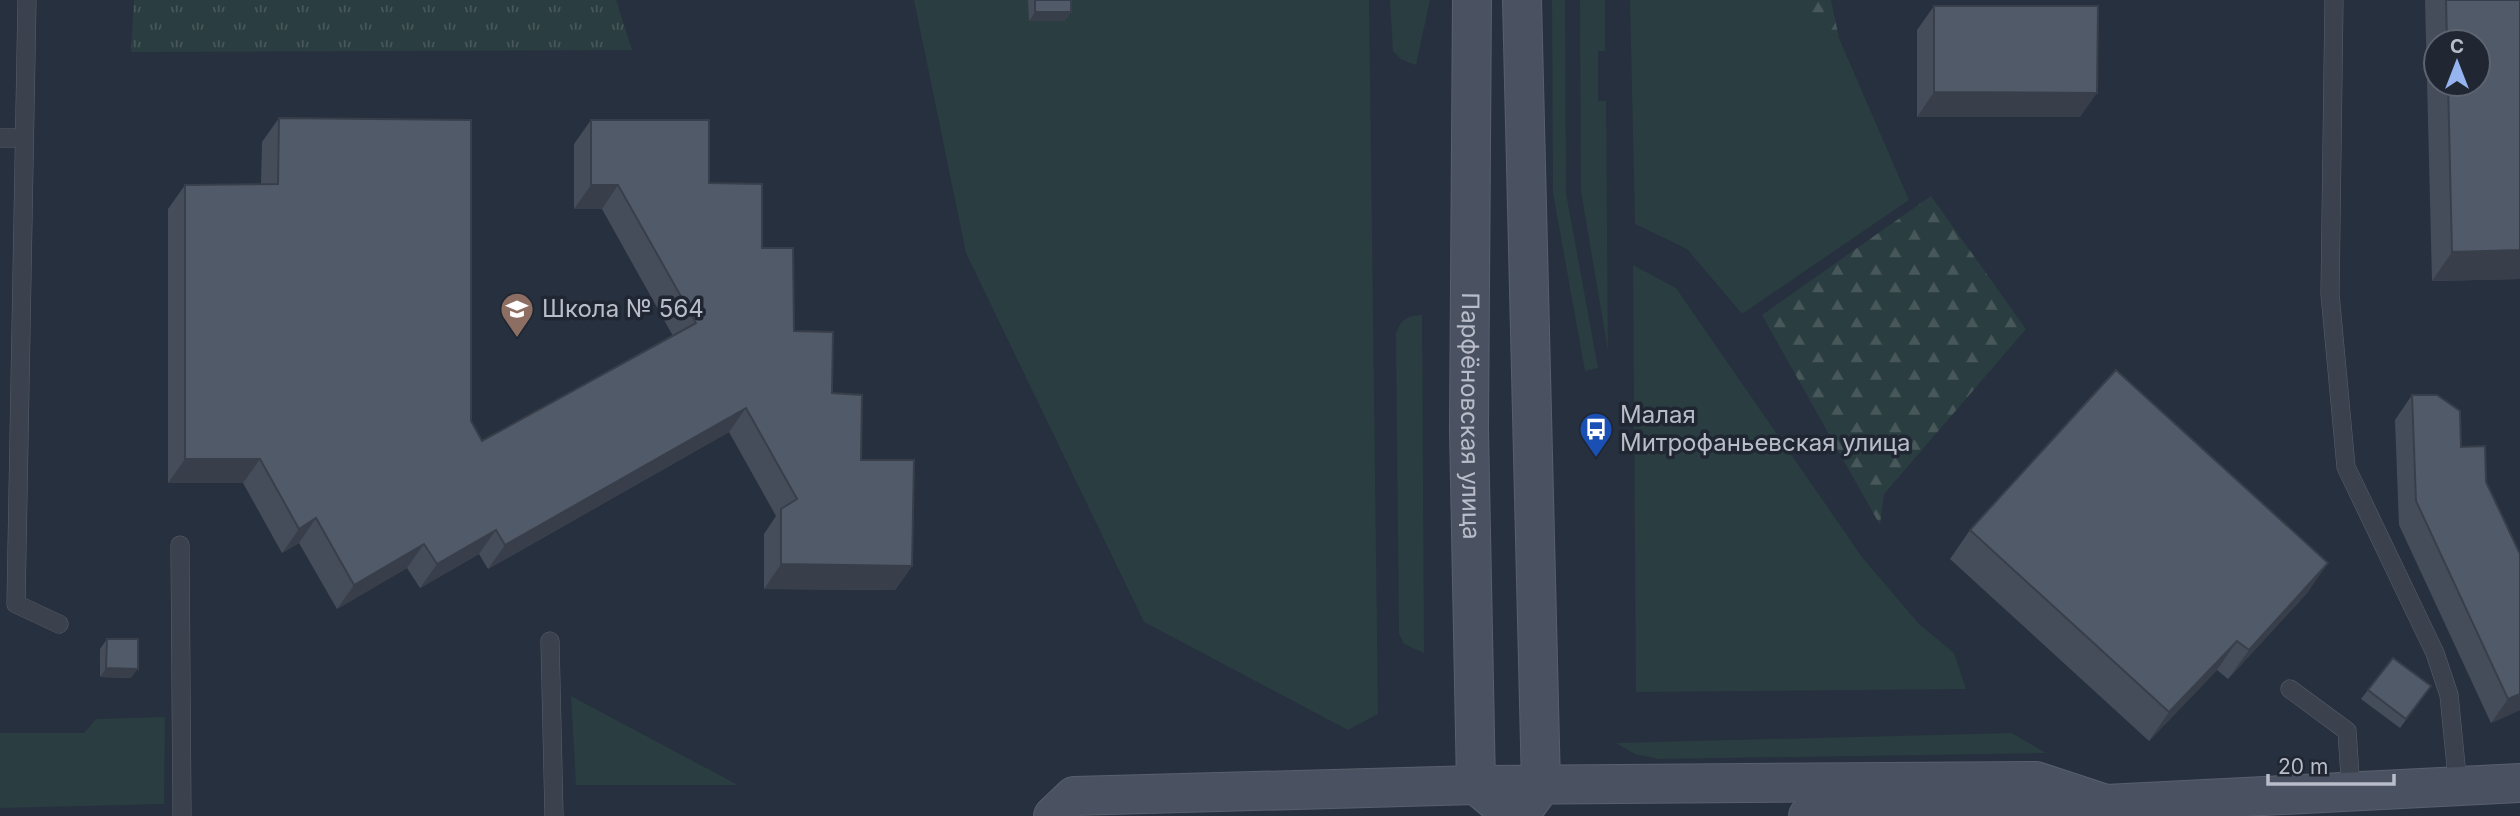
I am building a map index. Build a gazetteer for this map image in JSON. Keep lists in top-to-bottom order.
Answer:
{
  "streets": {
    "street": ["Парфёновская улица"]
  },
  "places": {
    "school or university": ["Школа № 564"],
    "bus stop": ["Малая Митрофаньевская улица"]
  },
  "scale_bar": "20 m",
  "north": "top"
}
